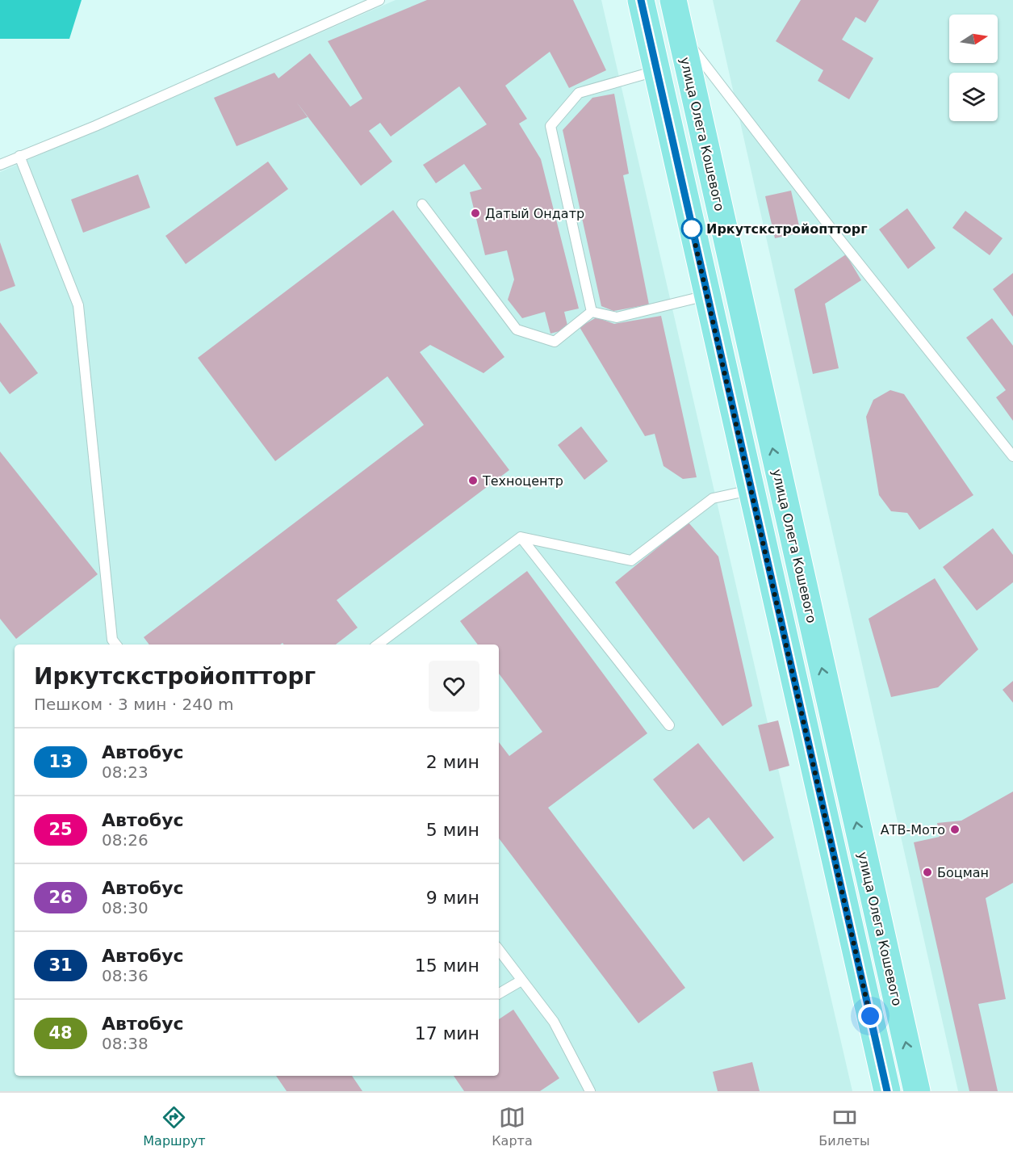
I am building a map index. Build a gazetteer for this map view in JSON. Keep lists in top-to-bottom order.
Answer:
{
  "streets": {
    "main road": ["улица Олега Кошевого"]
  },
  "places": [
    "Датый Ондатр",
    "Иркутскстройоптторг",
    "Техноцентр",
    "АТВ-Мото",
    "Боцман"
  ],
  "lines": ["bus line 13"],
  "north": "right",
  "page": {
    "heading": ["Иркутскстройоптторг", "Пешком · 3 мин · 240 m"],
    "list": [
      {
        "mark": "13",
        "name": "Автобус",
        "note": "08:23",
        "value": "2 мин"
      },
      {
        "mark": "25",
        "name": "Автобус",
        "note": "08:26",
        "value": "5 мин"
      },
      {
        "mark": "26",
        "name": "Автобус",
        "note": "08:30",
        "value": "9 мин"
      },
      {
        "mark": "31",
        "name": "Автобус",
        "note": "08:36",
        "value": "15 мин"
      },
      {
        "mark": "48",
        "name": "Автобус",
        "note": "08:38",
        "value": "17 мин"
      }
    ],
    "tabs": ["Маршрут", "Карта", "Билеты"]
  }
}
